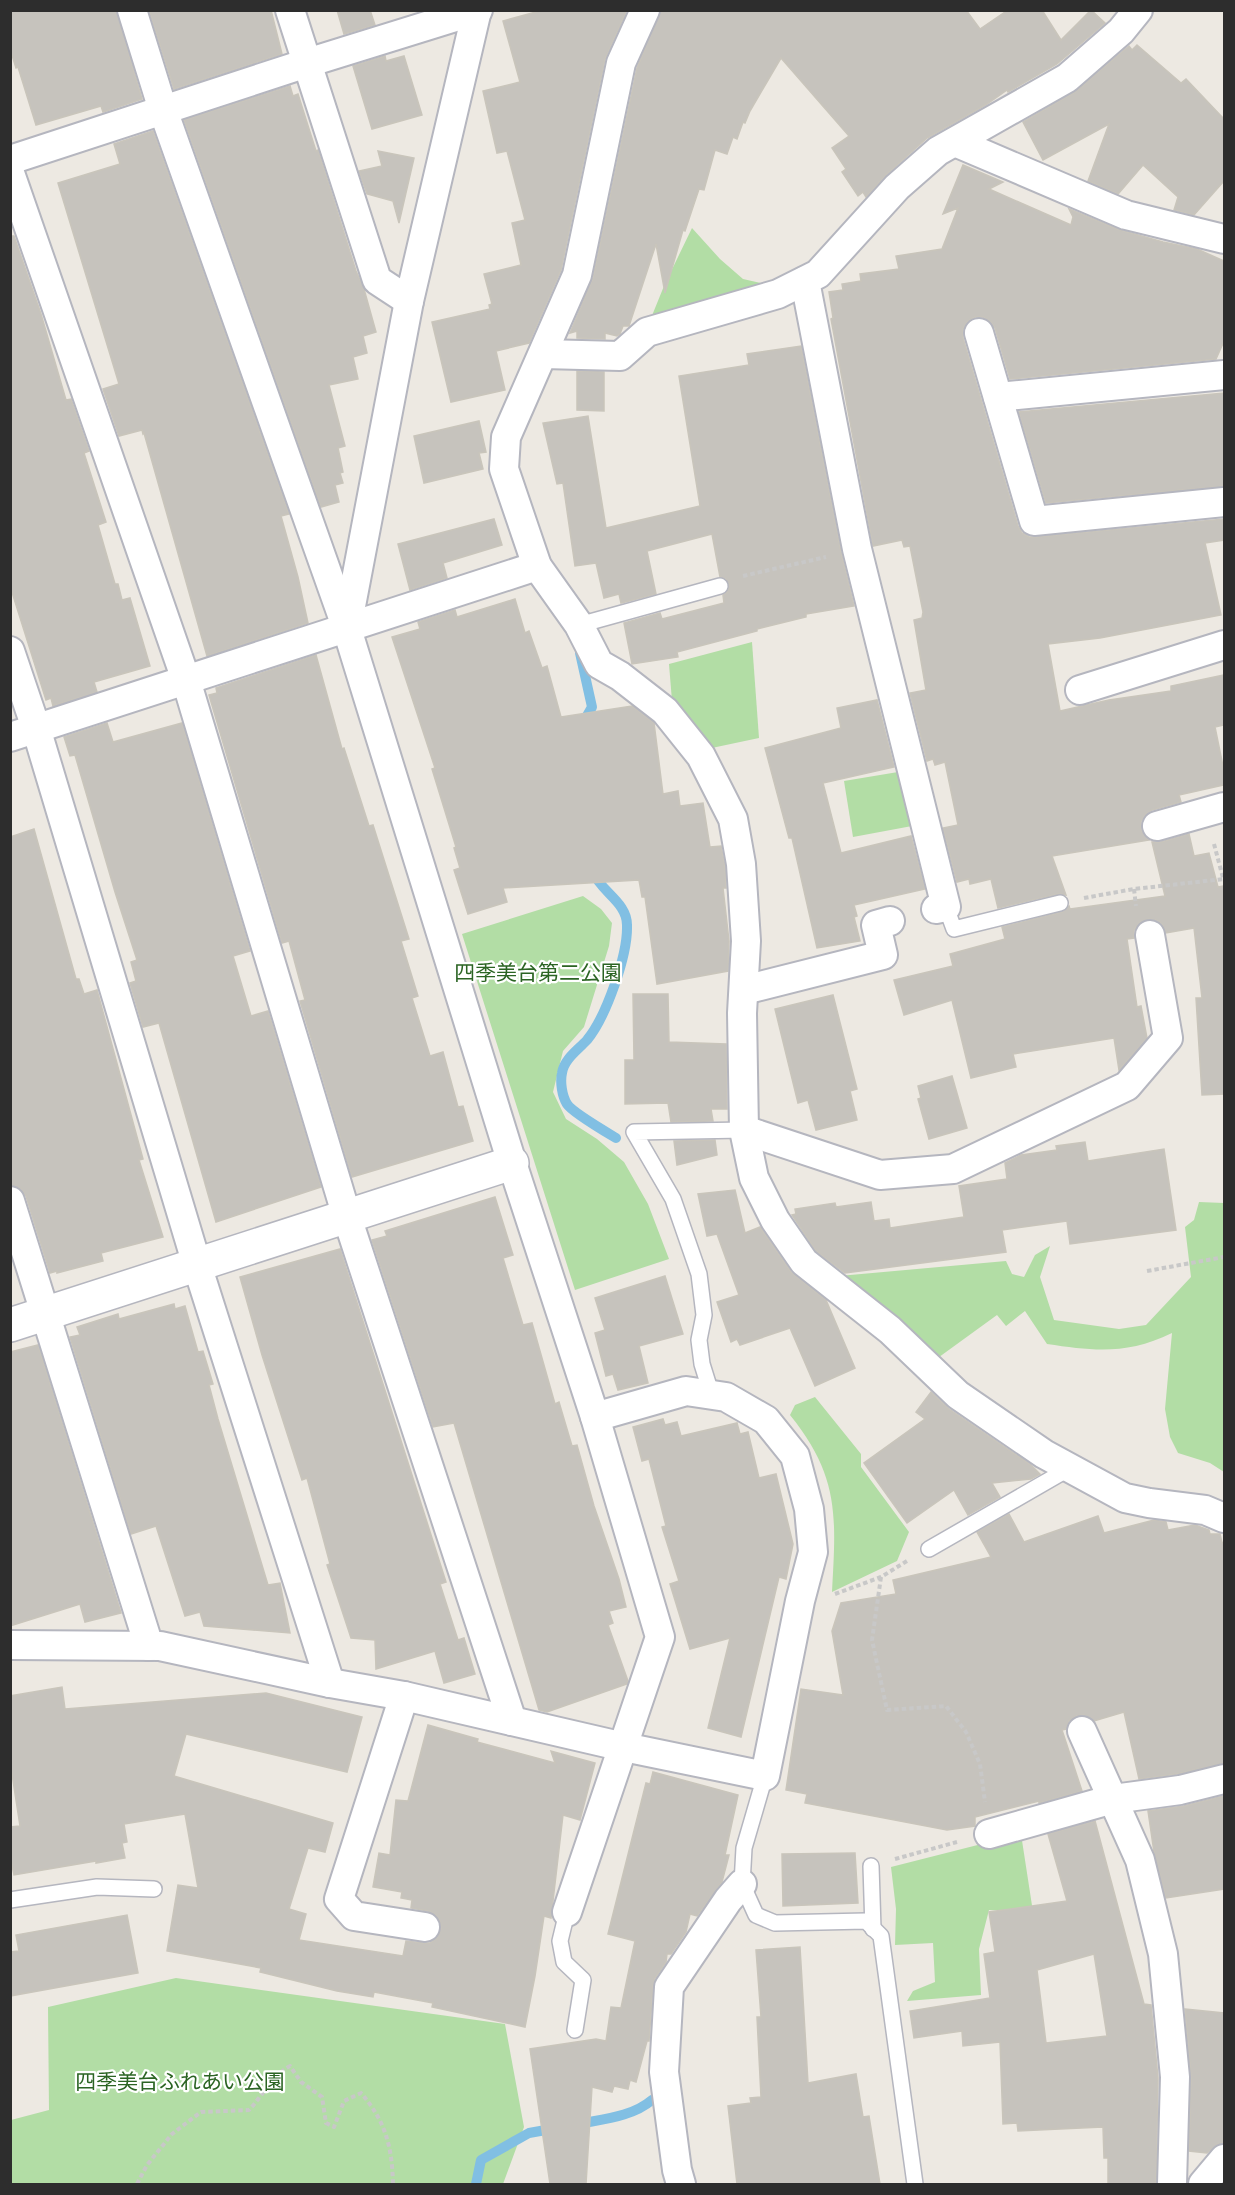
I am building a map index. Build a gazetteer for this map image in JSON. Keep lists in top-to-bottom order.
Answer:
{
  "parks": ["四季美台第二公園", "四季美台ふれあい公園"]
}
